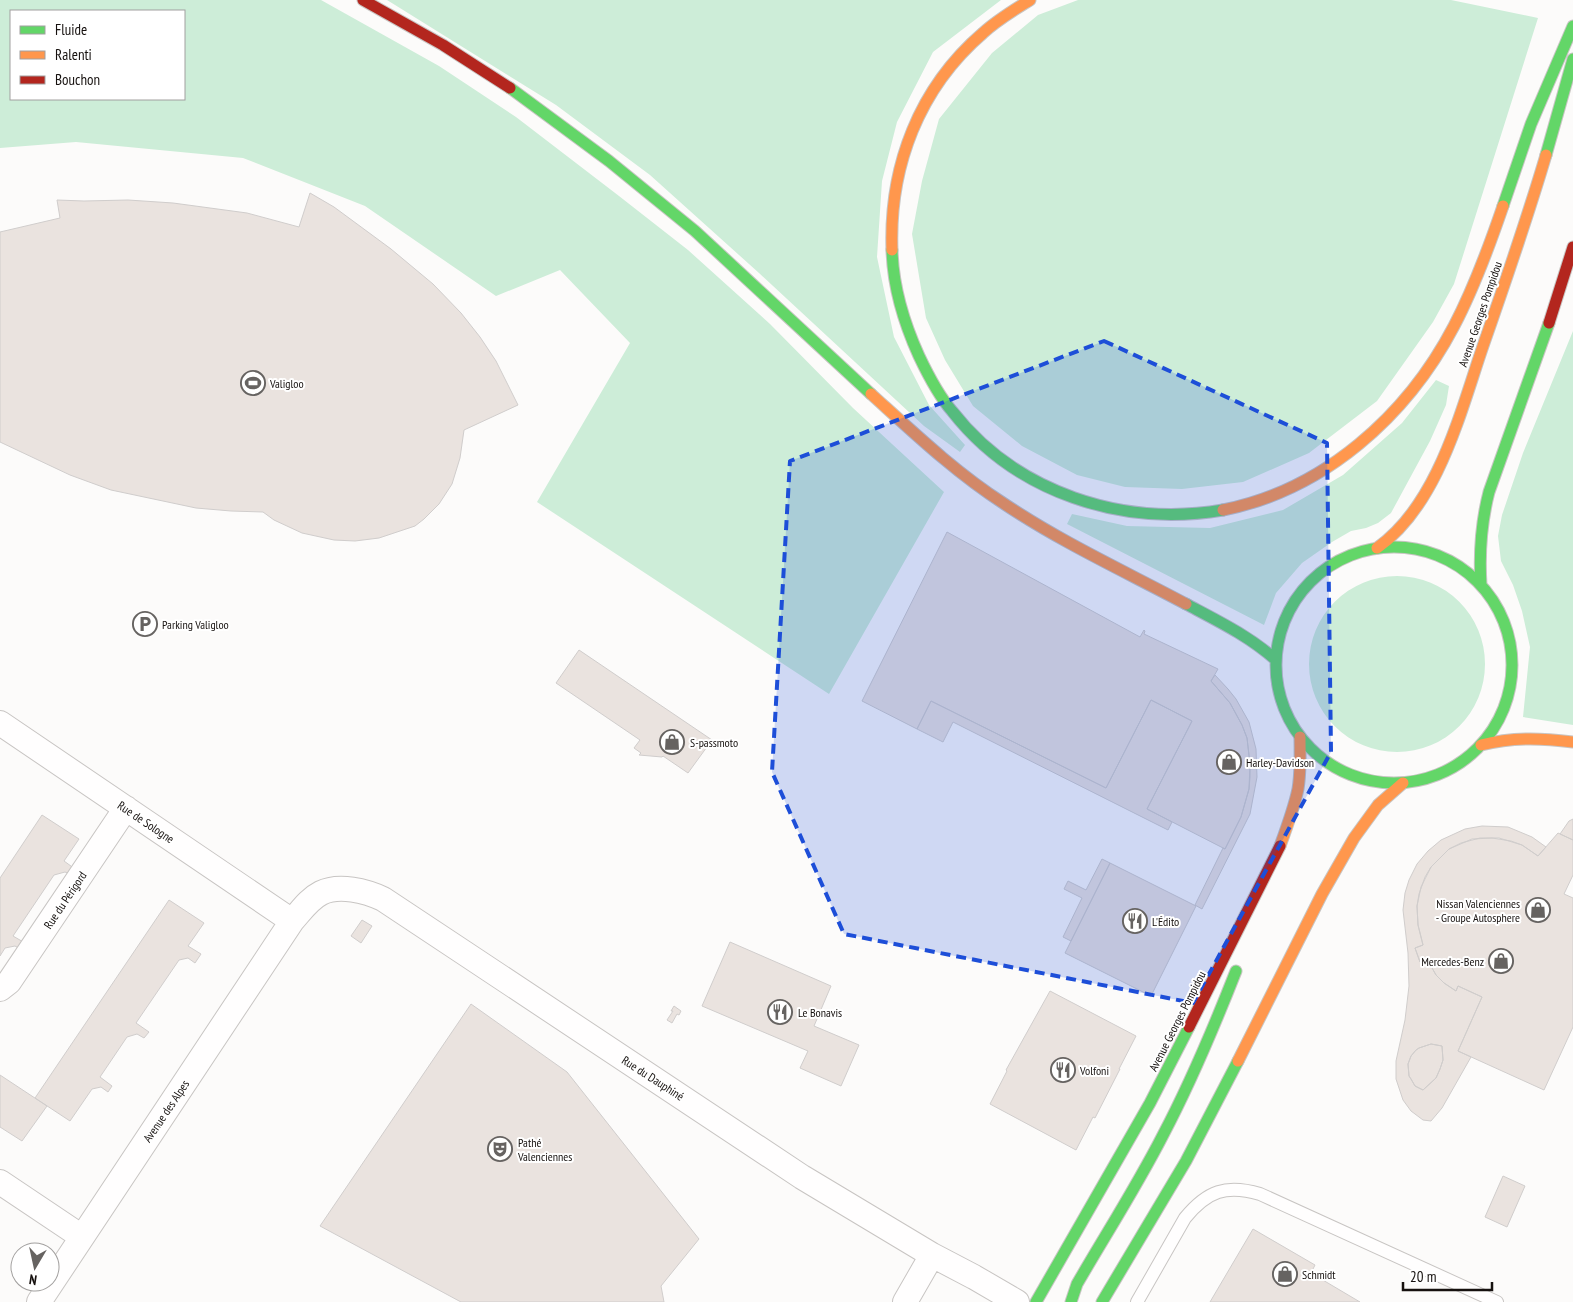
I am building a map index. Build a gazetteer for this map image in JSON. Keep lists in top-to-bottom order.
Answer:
{
  "streets": {
    "main road": ["Avenue Georges Pompidou"],
    "street": [
      "Rue de Sologne",
      "Rue du Périgord",
      "Rue du Dauphiné",
      "Avenue des Alpes"
    ]
  },
  "crossings": [
    ["Rue de Sologne", "Rue du Périgord"],
    ["Rue de Sologne", "Rue du Dauphiné"],
    ["Rue de Sologne", "Avenue des Alpes"],
    ["Rue du Dauphiné", "Avenue des Alpes"]
  ],
  "places": {
    "sports": ["Valigloo"],
    "parking": ["Parking Valigloo"],
    "shop": [
      "S-passmoto",
      "Harley-Davidson",
      "Nissan Valenciennes - Groupe Autosphere",
      "Mercedes-Benz",
      "Schmidt"
    ],
    "restaurant": ["L'Édito", "Le Bonavis", "Volfoni"],
    "theatre": ["Pathé Valenciennes"]
  },
  "legend": ["Fluide", "Ralenti", "Bouchon"],
  "scale_bar": "20 m",
  "north": "bottom"
}
